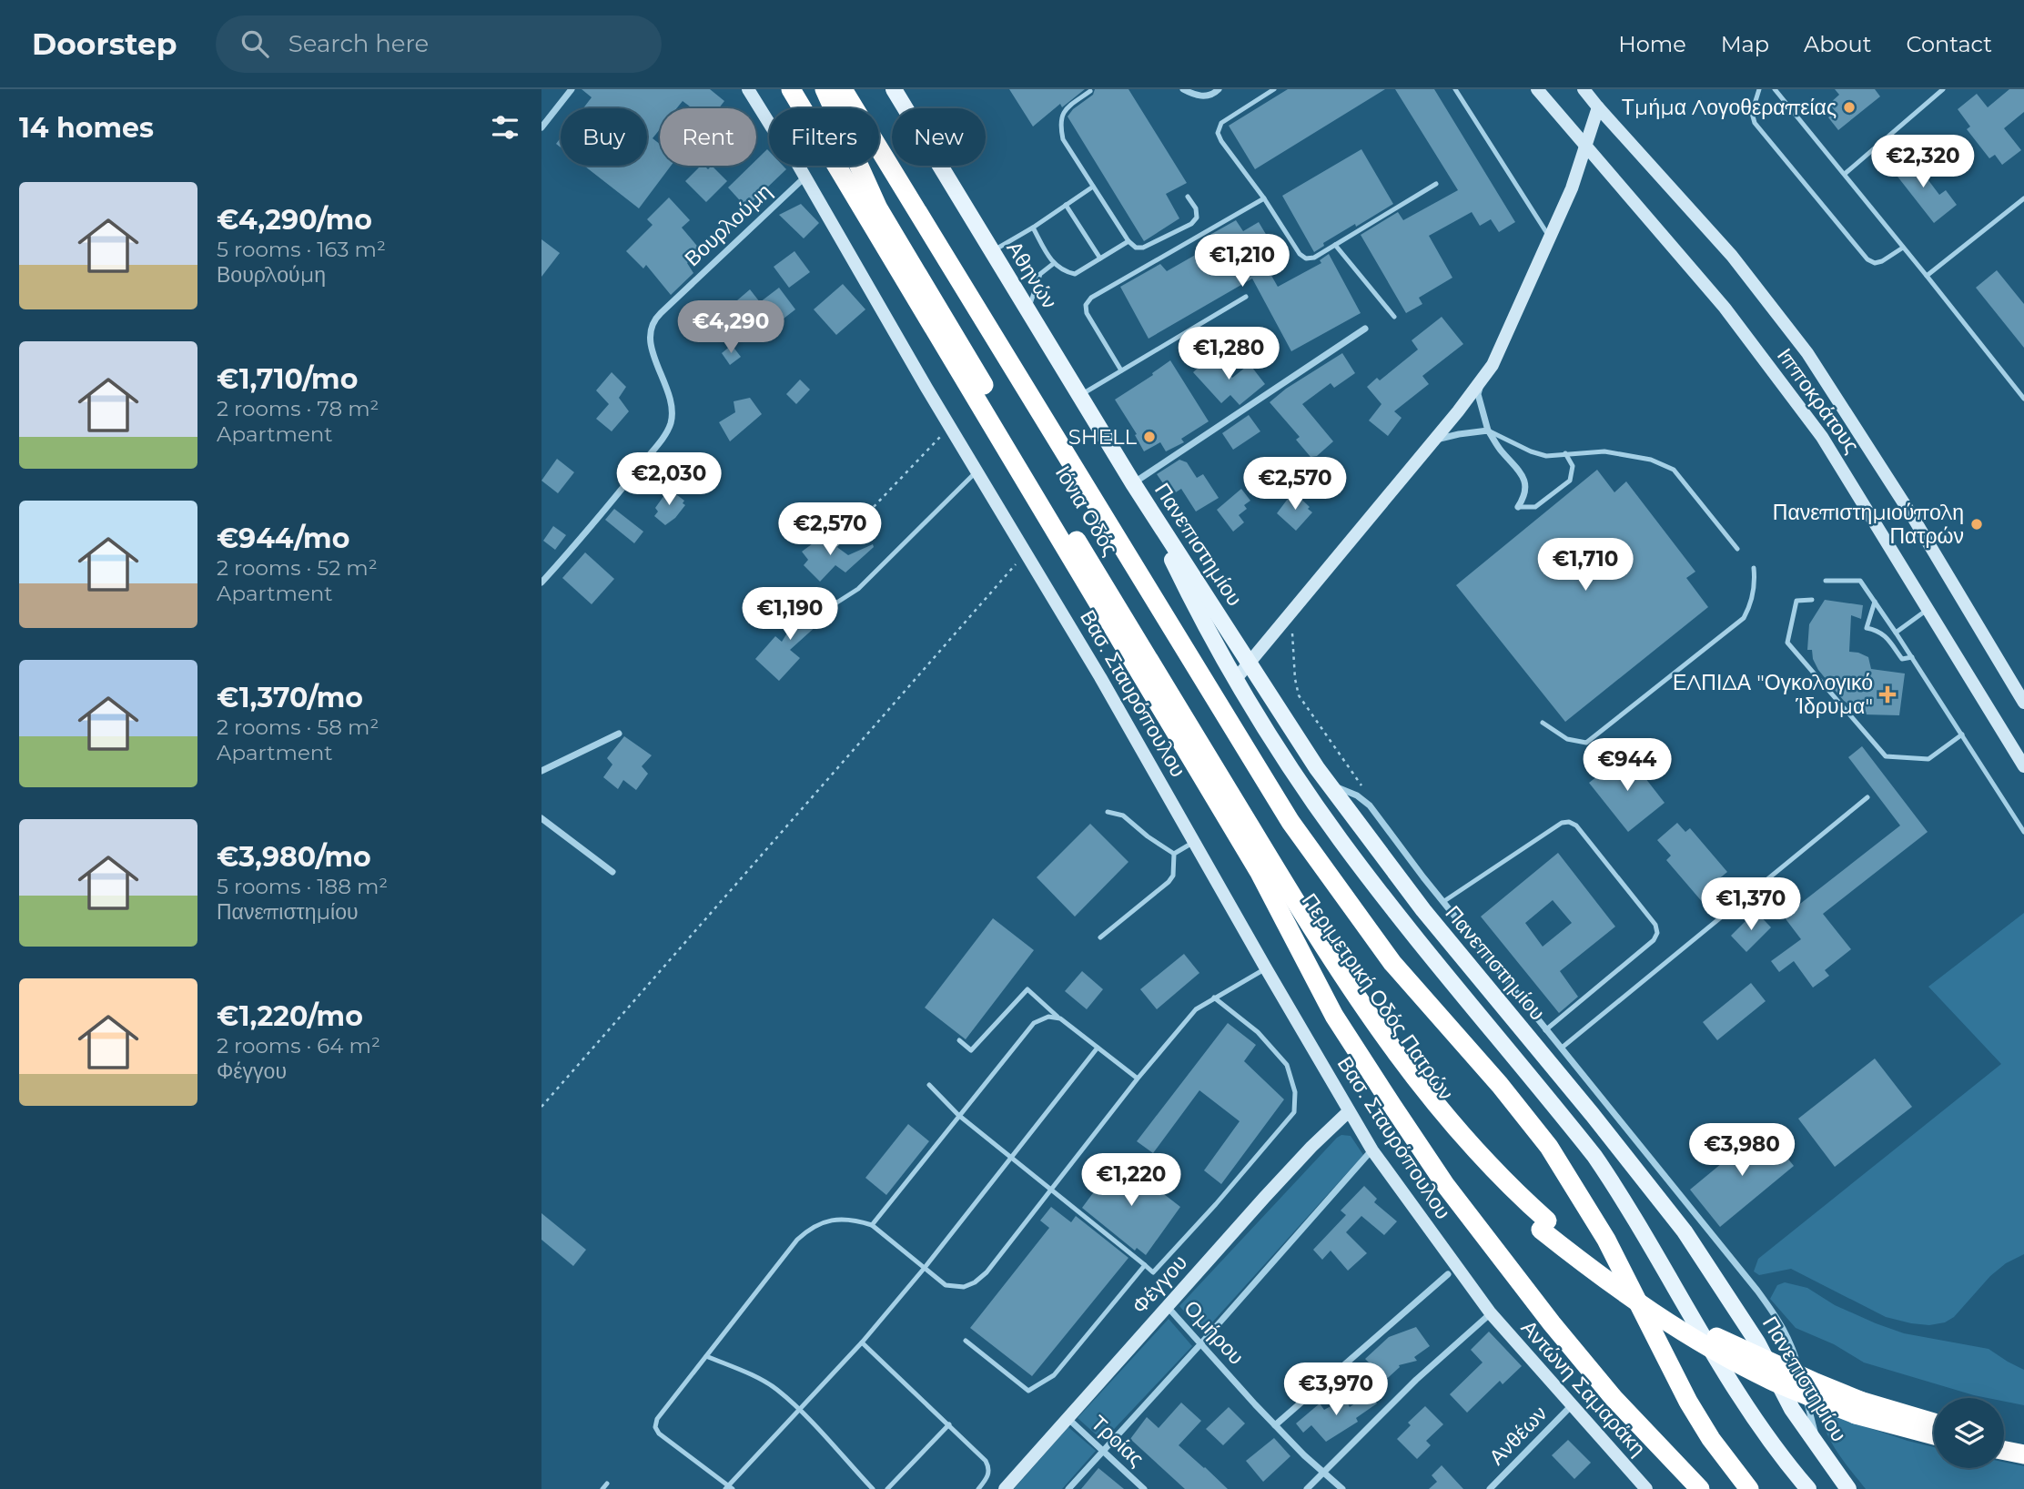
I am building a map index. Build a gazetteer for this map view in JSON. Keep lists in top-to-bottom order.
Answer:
{
  "streets": {
    "highway": ["Ιόνια Οδός", "Περιμετρική Οδός Πατρών"],
    "main road": ["Αθηνών", "Πανεπιστημίου"],
    "street": [
      "Βουρλούμη",
      "Ιπποκράτους",
      "Βασ. Σταυρόπουλου",
      "Φέγγου",
      "Ομήρου",
      "Αντώνη Σαμαράκη",
      "Ανθέων",
      "Τροίας"
    ]
  },
  "crossings": [
    ["Βουρλούμη", "Βασ. Σταυρόπουλου"],
    ["Αθηνών", "Πανεπιστημίου"],
    ["Ιόνια Οδός", "Περιμετρική Οδός Πατρών"],
    ["Βασ. Σταυρόπουλου", "Φέγγου"],
    ["Βασ. Σταυρόπουλου", "Αντώνη Σαμαράκη"],
    ["Φέγγου", "Ομήρου"],
    ["Φέγγου", "Τροίας"],
    ["Αντώνη Σαμαράκη", "Ανθέων"]
  ],
  "places": {
    "other": ["Τμήμα Λογοθεραπείας", "SHELL", "Πανεπιστημιούπολη Πατρών"],
    "health": ["ΕΛΠΙΔΑ \"Ογκολογικό Ίδρυμα\""]
  },
  "page": {
    "header": "Doorstep",
    "search": "Search here",
    "nav": [
      "Home",
      "Map",
      "About",
      "Contact"
    ],
    "heading": "14 homes",
    "chip": [
      "Buy",
      "Rent",
      "Filters",
      "New"
    ],
    "price": [
      "€2,320",
      "€1,210",
      "€4,290",
      "€1,280",
      "€2,030",
      "€2,570",
      "€2,570",
      "€1,710",
      "€1,190",
      "€944",
      "€1,370",
      "€3,980",
      "€1,220",
      "€3,970"
    ],
    "list": [
      {
        "name": "€4,290/mo",
        "note": "5 rooms · 163 m² · Βουρλούμη"
      },
      {
        "name": "€1,710/mo",
        "note": "2 rooms · 78 m² · Apartment"
      },
      {
        "name": "€944/mo",
        "note": "2 rooms · 52 m² · Apartment"
      },
      {
        "name": "€1,370/mo",
        "note": "2 rooms · 58 m² · Apartment"
      },
      {
        "name": "€3,980/mo",
        "note": "5 rooms · 188 m² · Πανεπιστημίου"
      },
      {
        "name": "€1,220/mo",
        "note": "2 rooms · 64 m² · Φέγγου"
      }
    ]
  }
}
